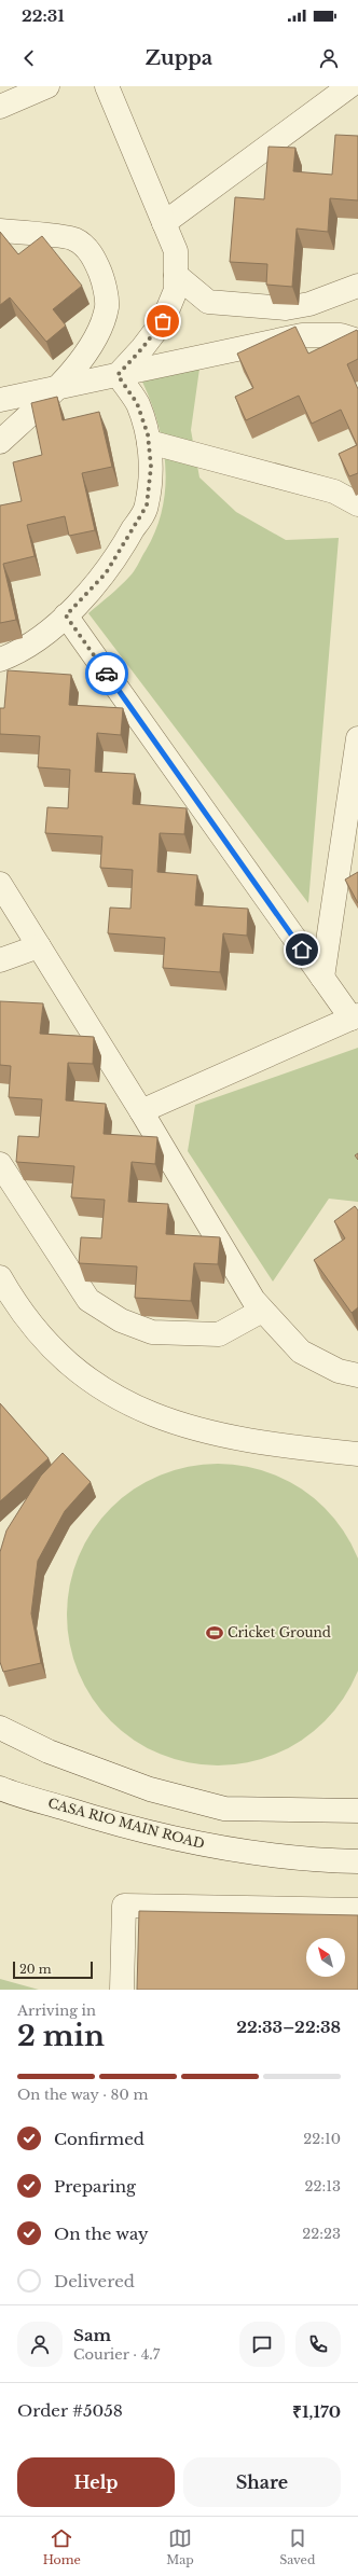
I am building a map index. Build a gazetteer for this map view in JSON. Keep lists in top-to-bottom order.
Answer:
{
  "streets": {
    "street": ["CASA RIO MAIN ROAD"]
  },
  "places": {
    "sports": ["Cricket Ground"]
  },
  "scale_bar": "20 m",
  "north": "top left",
  "page": {
    "status": "22:31",
    "header": "Zuppa",
    "scale": "20 m",
    "heading": ["2 min", "Arriving in", "22:33–22:38"],
    "panel": [
      "Sam",
      "Courier · 4.7",
      "Order #5058",
      "₹1,170"
    ],
    "bar": "On the way · 80 m",
    "list": [
      ["Confirmed", "22:10"],
      ["Preparing", "22:13"],
      ["On the way", "22:23"],
      "Delivered"
    ],
    "buttons": ["Help", "Share"],
    "tabs": ["Home", "Map", "Saved"]
  }
}
